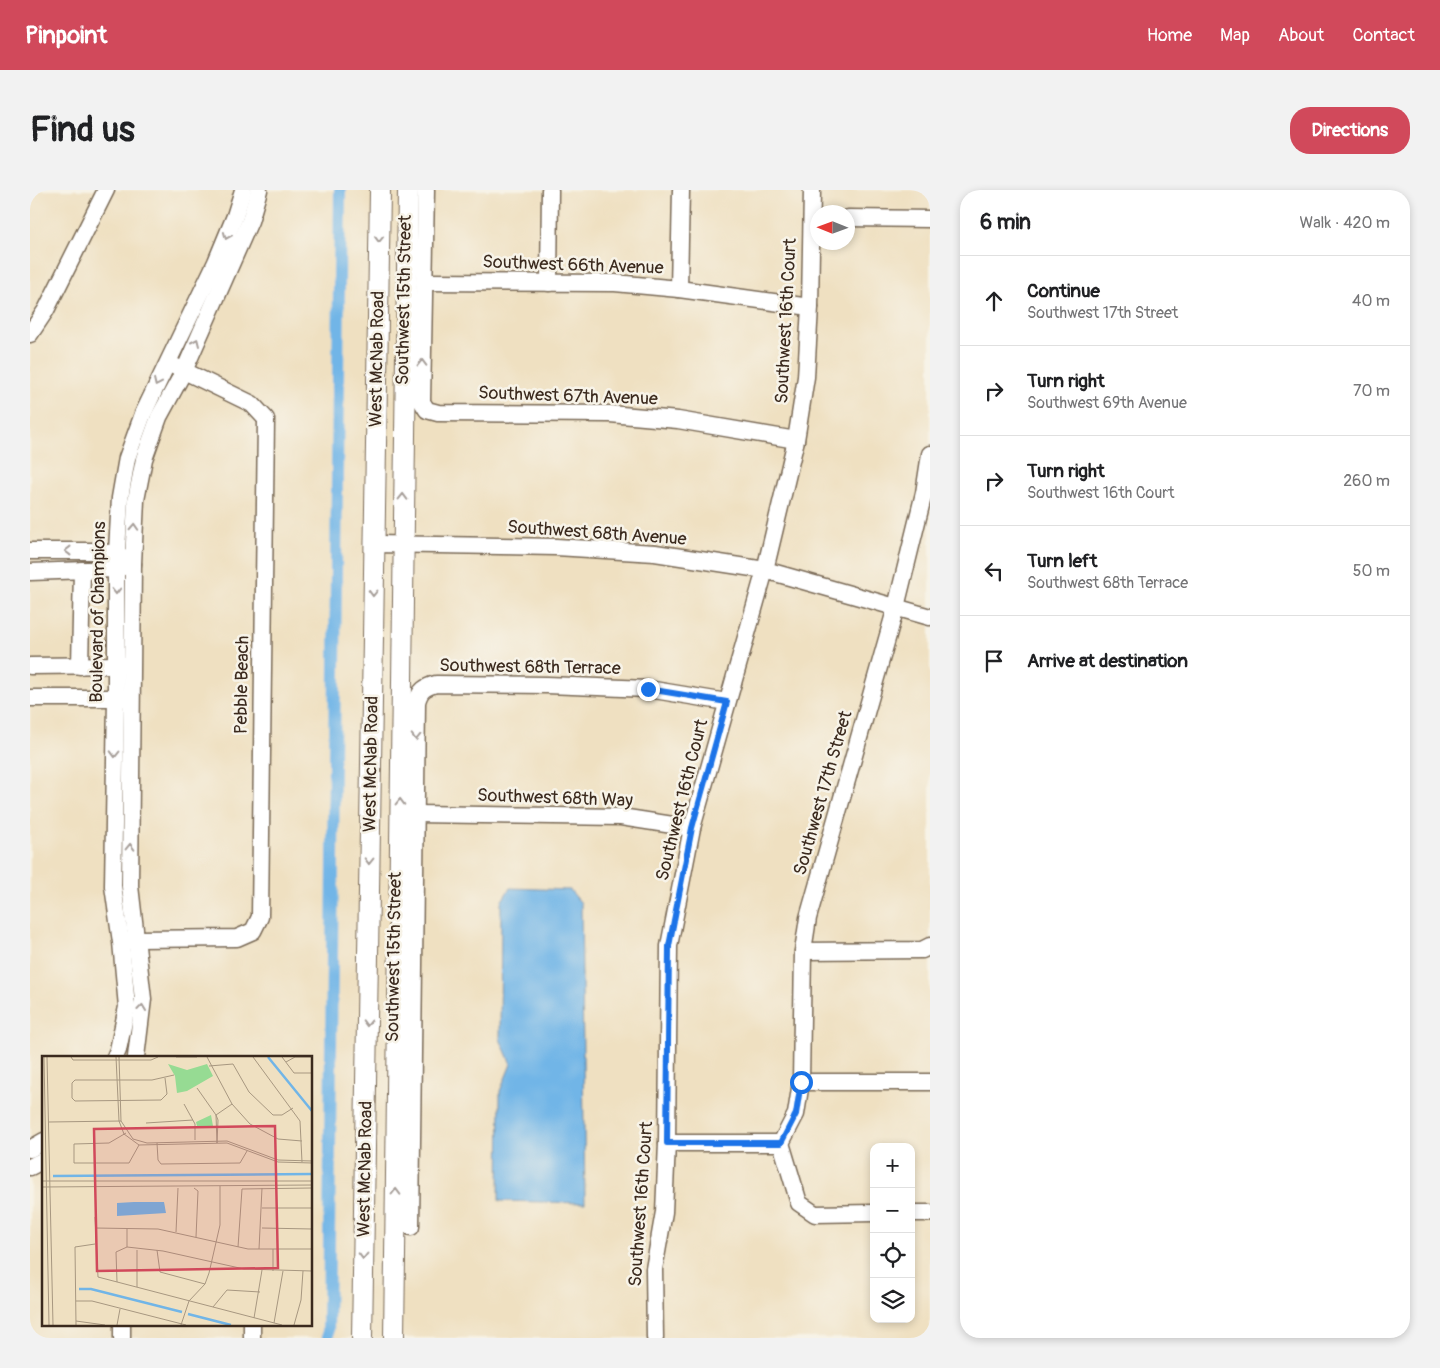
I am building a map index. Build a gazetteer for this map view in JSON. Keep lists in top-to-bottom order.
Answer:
{
  "streets": {
    "main road": ["West McNab Road"],
    "street": [
      "Southwest 66th Avenue",
      "Southwest 15th Street",
      "Southwest 16th Court",
      "Southwest 67th Avenue",
      "Southwest 68th Avenue",
      "Boulevard of Champions",
      "Southwest 68th Terrace",
      "Pebble Beach",
      "Southwest 17th Street",
      "Southwest 68th Way"
    ]
  },
  "crossings": [
    ["Southwest 66th Avenue", "Southwest 15th Street"],
    ["Southwest 66th Avenue", "Southwest 16th Court"],
    ["Southwest 15th Street", "Southwest 67th Avenue"],
    ["Southwest 15th Street", "Southwest 68th Terrace"],
    ["Southwest 15th Street", "Southwest 68th Way"],
    ["Southwest 16th Court", "Southwest 67th Avenue"],
    ["Southwest 16th Court", "Southwest 68th Avenue"],
    ["Southwest 16th Court", "Southwest 68th Terrace"],
    ["Southwest 16th Court", "Southwest 68th Way"],
    ["West McNab Road", "Southwest 68th Avenue"],
    ["Southwest 68th Avenue", "Southwest 17th Street"],
    ["Boulevard of Champions", "Pebble Beach"]
  ],
  "north": "left",
  "page": {
    "header": "Pinpoint",
    "nav": [
      "Home",
      "Map",
      "About",
      "Contact"
    ],
    "buttons": "Directions",
    "title": "Find us",
    "heading": ["6 min", "Walk · 420 m"],
    "list": [
      ["Continue", "Southwest 17th Street", "40 m"],
      ["Turn right", "Southwest 69th Avenue", "70 m"],
      ["Turn right", "Southwest 16th Court", "260 m"],
      ["Turn left", "Southwest 68th Terrace", "50 m"],
      "Arrive at destination"
    ],
    "map_buttons": ["+", "−"]
  }
}
